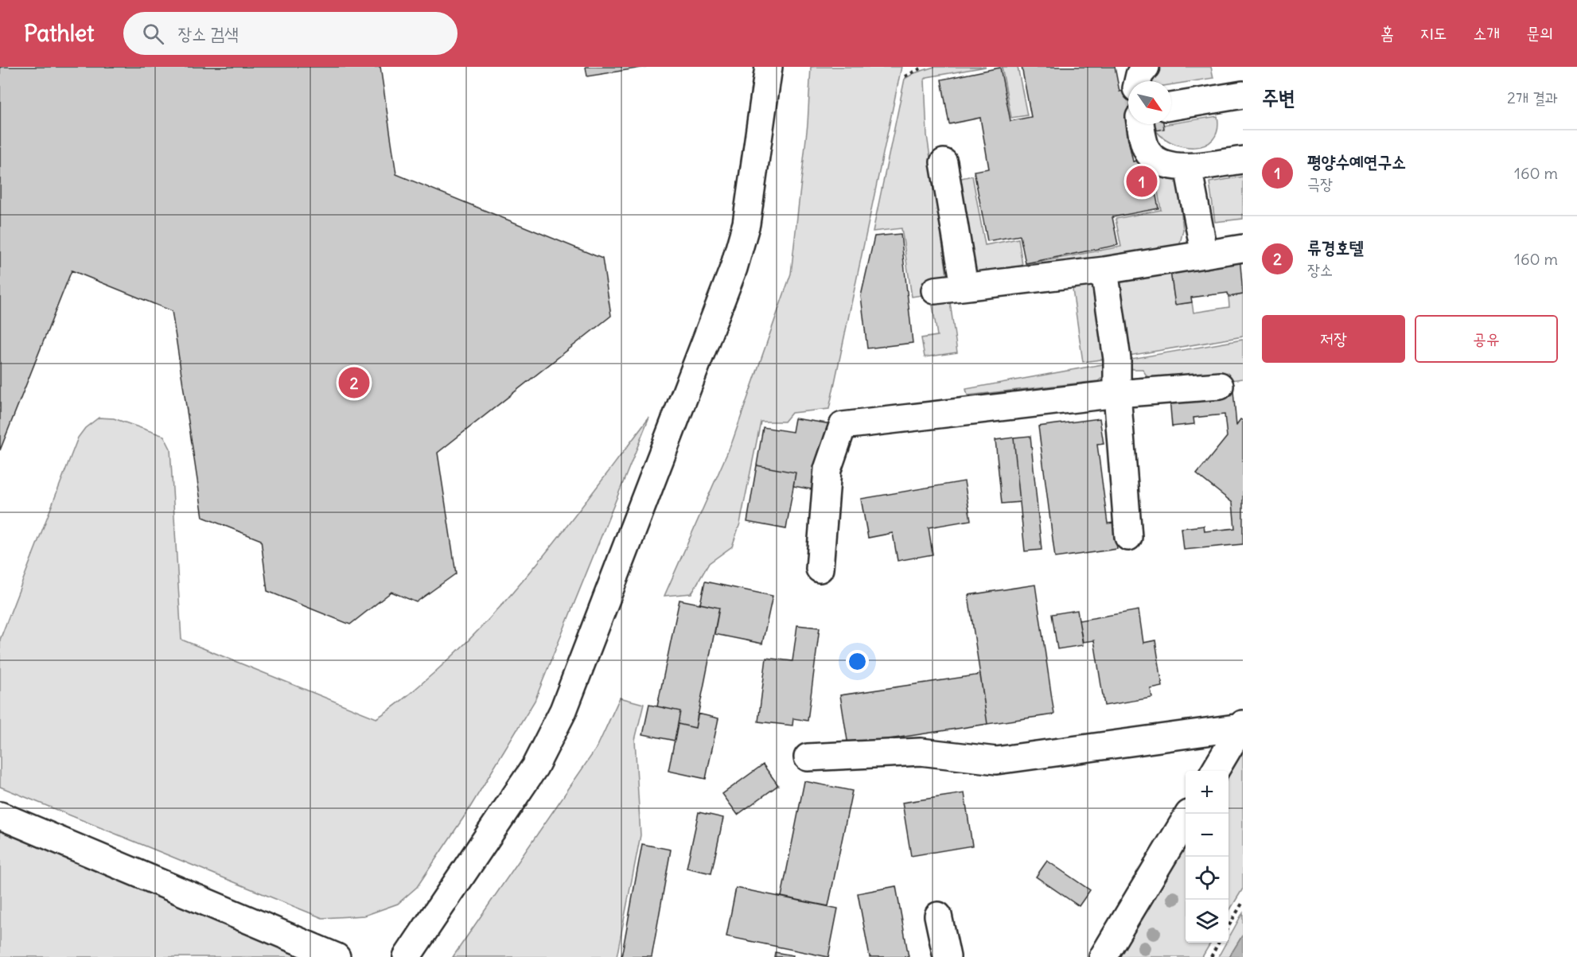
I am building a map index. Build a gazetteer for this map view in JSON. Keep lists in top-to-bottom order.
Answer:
{
  "north": "bottom right",
  "page": {
    "header": "Pathlet",
    "search": "장소 검색",
    "nav": [
      "홈",
      "지도",
      "소개",
      "문의"
    ],
    "heading": ["주변", "2개 결과"],
    "list": [
      {
        "mark": "1",
        "name": "평양수예연구소",
        "note": "극장",
        "value": "160 m"
      },
      {
        "mark": "2",
        "name": "류경호텔",
        "note": "장소",
        "value": "160 m"
      }
    ],
    "pins": ["1", "2"],
    "buttons": ["저장", "공유"],
    "map_buttons": ["+", "−"]
  }
}
